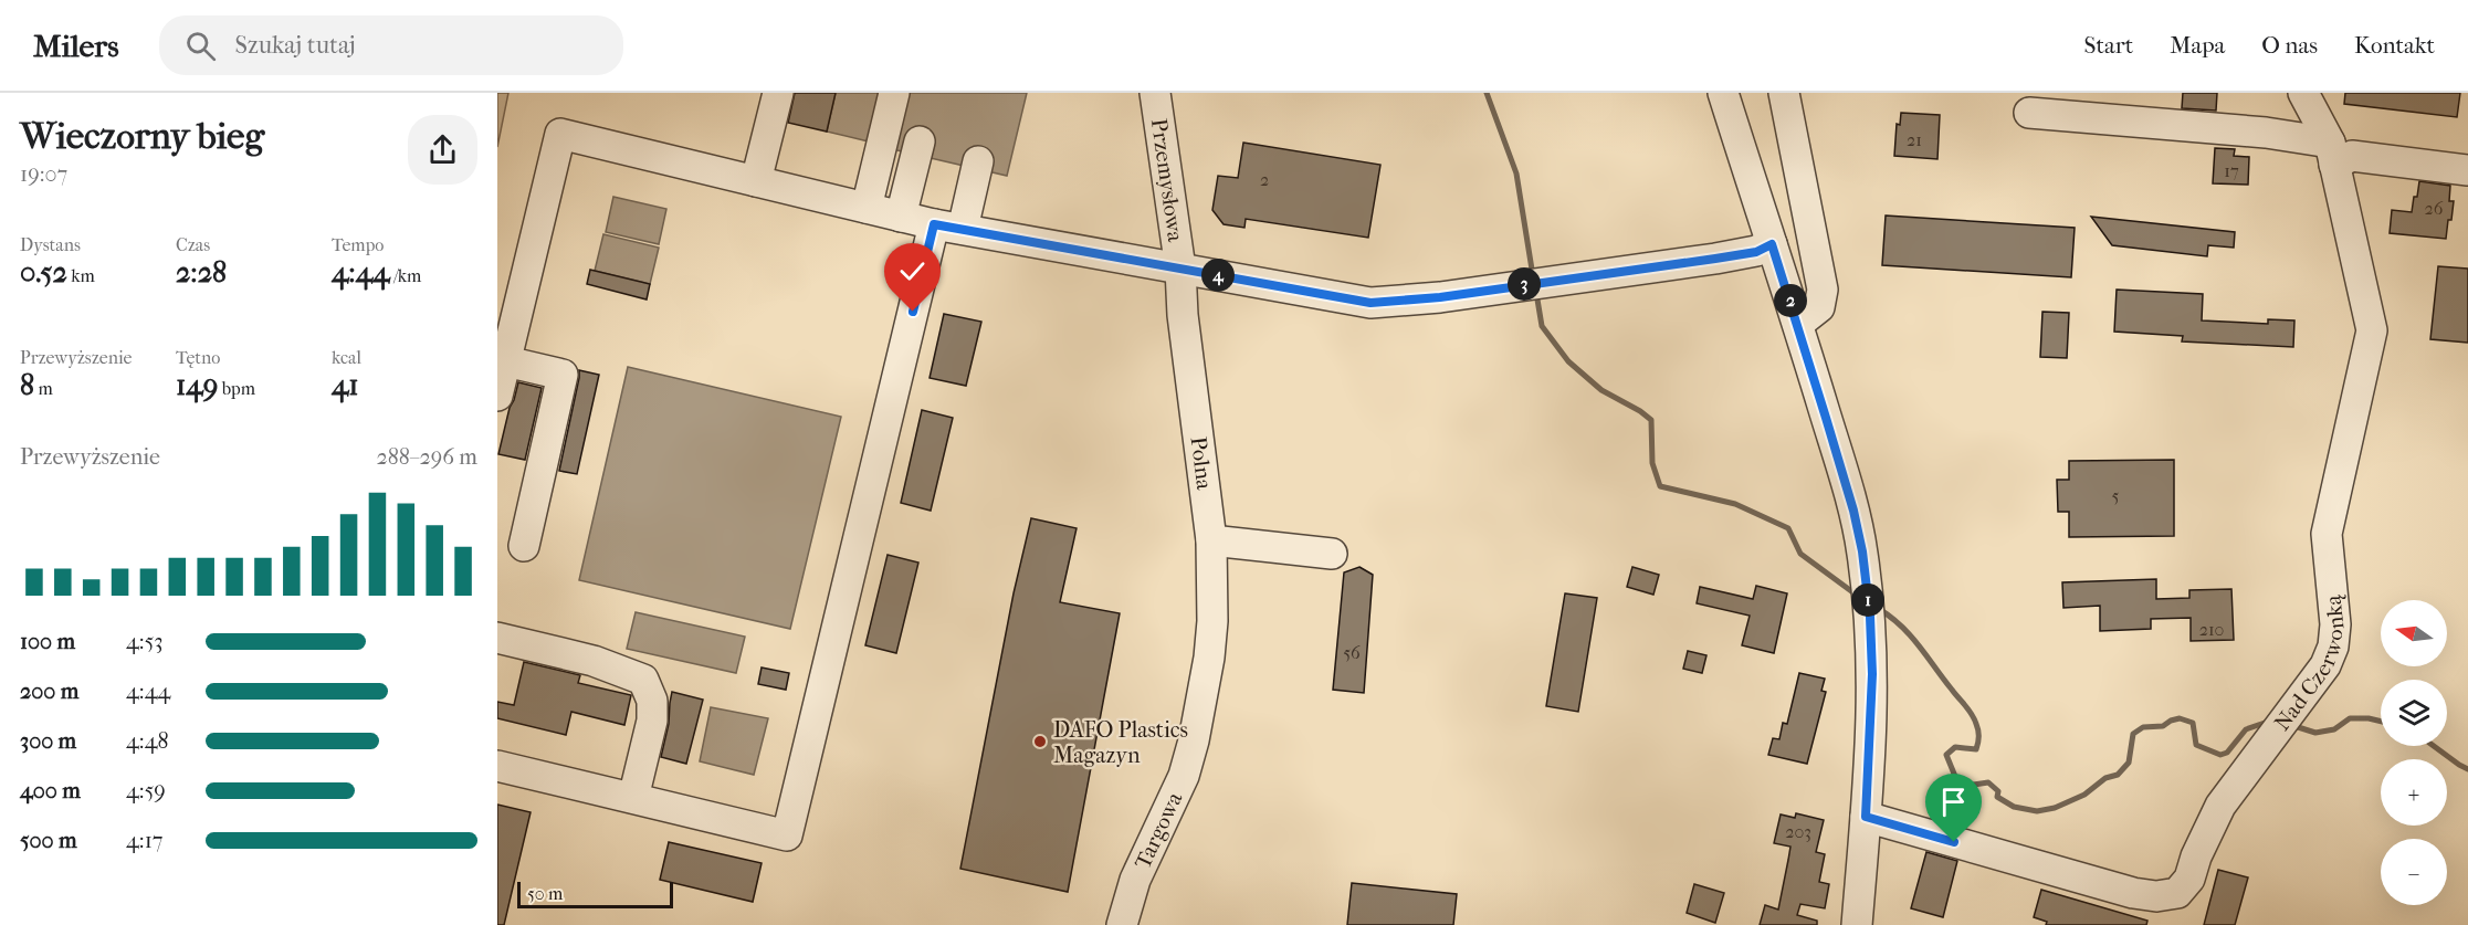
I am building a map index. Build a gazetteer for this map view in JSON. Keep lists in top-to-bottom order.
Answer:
{
  "streets": {
    "street": [
      "Przemysłowa",
      "Polna",
      "Nad Czerwonką",
      "Targowa"
    ]
  },
  "crossings": [
    ["Przemysłowa", "Polna"],
    ["Polna", "Targowa"]
  ],
  "places": ["DAFO Plastics Magazyn"],
  "house_numbers": [
    "21",
    "17",
    "2",
    "26",
    "5",
    "210",
    "56",
    "203"
  ],
  "scale_bar": "50 m",
  "north": "left",
  "page": {
    "header": "Milers",
    "search": "Szukaj tutaj",
    "nav": [
      "Start",
      "Mapa",
      "O nas",
      "Kontakt"
    ],
    "heading": ["Wieczorny bieg", "19:07"],
    "stats": [
      ["Dystans", "0.52 km"],
      ["Czas", "2:28"],
      ["Tempo", "4:44 /km"],
      ["Przewyższenie", "8 m"],
      ["Tętno", "149 bpm"],
      ["kcal", "41"]
    ],
    "pins": [
      "4",
      "3",
      "2",
      "1"
    ],
    "chart": ["Przewyższenie", "288–296 m"],
    "map_buttons": ["+", "−"],
    "list": [
      {
        "name": "100 m",
        "note": "4:53"
      },
      {
        "name": "200 m",
        "note": "4:44"
      },
      {
        "name": "300 m",
        "note": "4:48"
      },
      {
        "name": "400 m",
        "note": "4:59"
      },
      {
        "name": "500 m",
        "note": "4:17"
      }
    ],
    "scale": "50 m"
  }
}
